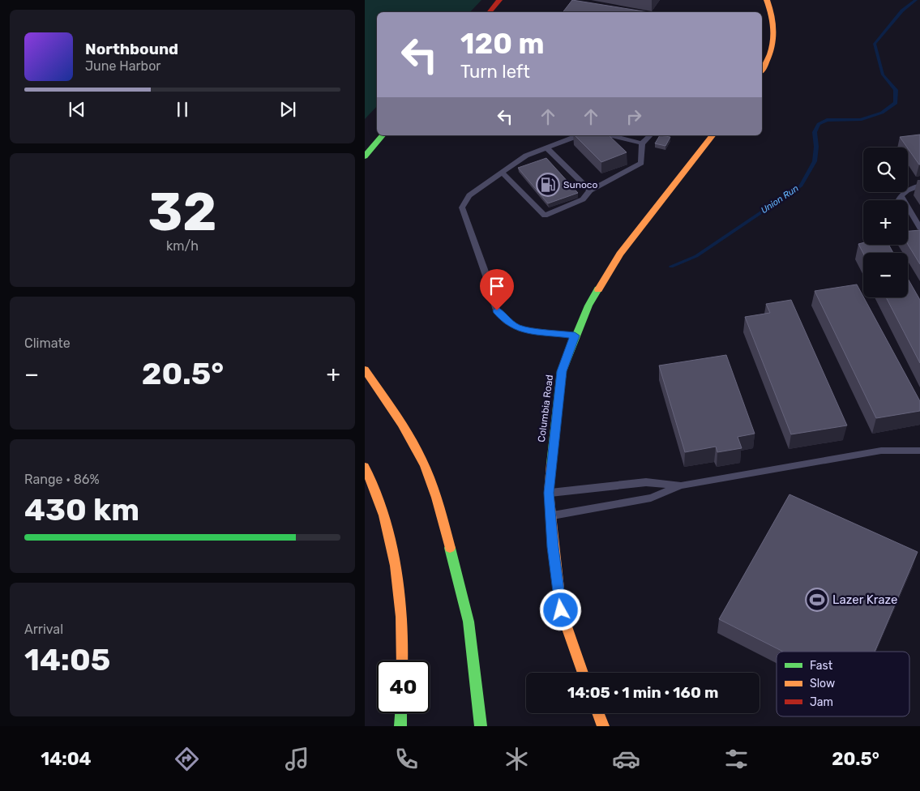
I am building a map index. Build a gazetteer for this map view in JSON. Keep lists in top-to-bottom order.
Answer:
{
  "streets": {
    "main road": ["Columbia Road"]
  },
  "water": ["Union Run"],
  "places": {
    "fuel station": ["Sunoco"],
    "sports": ["Lazer Kraze"]
  },
  "legend": ["Fast", "Slow", "Jam"],
  "page": {
    "turn": ["120 m", "Turn left"],
    "song": ["Northbound", "June Harbor"],
    "map_buttons": ["+", "−"],
    "tile": [
      ["32", "km/h"],
      "Climate",
      ["Range · 86%", "430 km"],
      ["Arrival", "14:05"]
    ],
    "heat": ["−", "20.5°", "+"],
    "limit": "40",
    "trip": "14:05 · 1 min · 160 m",
    "tabs": ["14:04", "20.5°"]
  }
}
